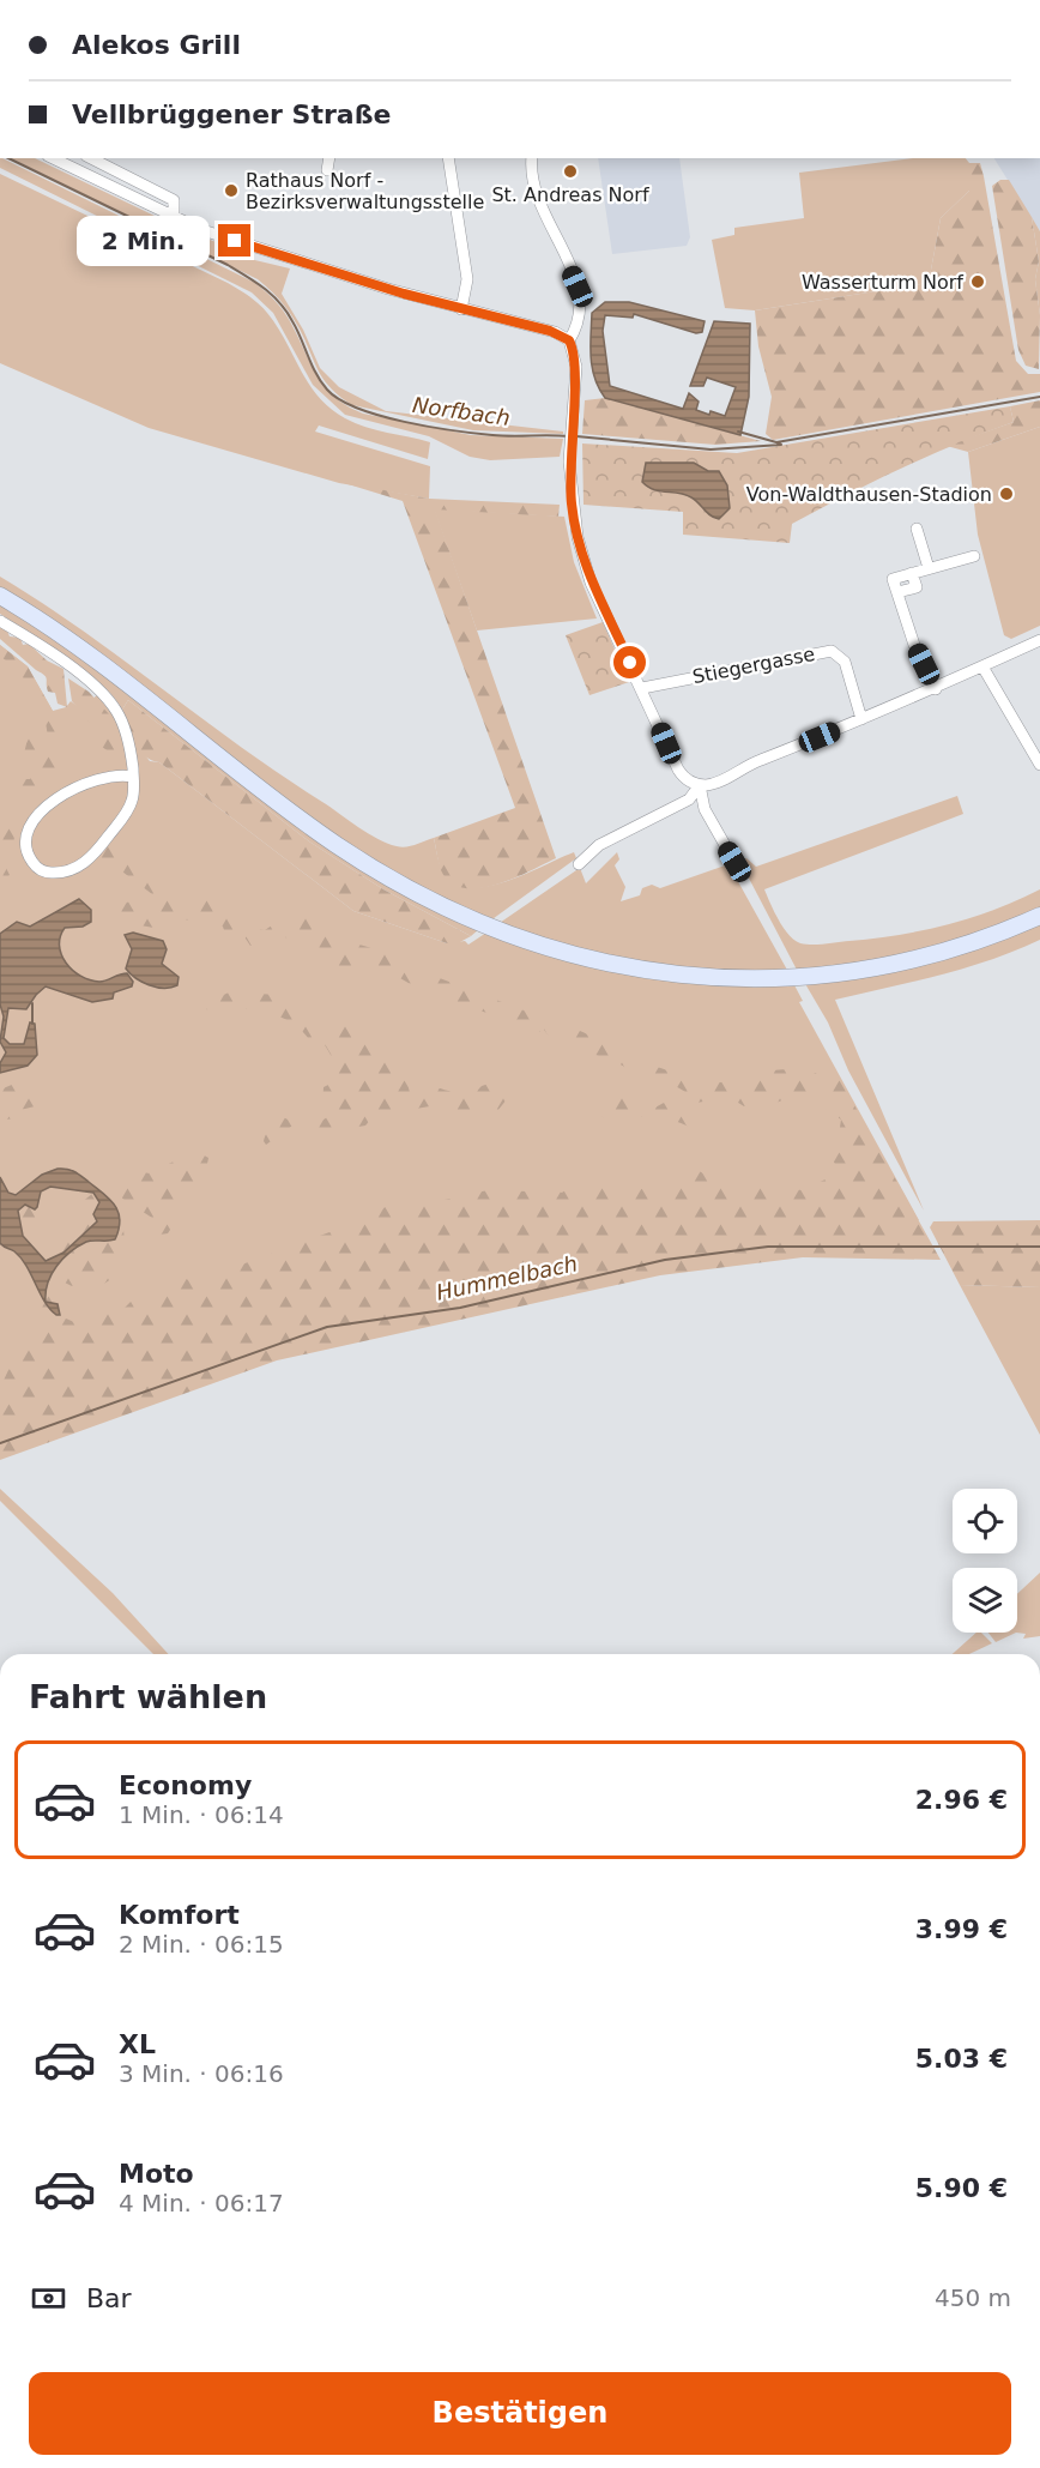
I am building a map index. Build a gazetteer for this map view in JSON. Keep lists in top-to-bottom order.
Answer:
{
  "streets": {
    "street": ["Stiegergasse"]
  },
  "water": ["Norfbach", "Hummelbach"],
  "places": [
    "St. Andreas Norf",
    "Rathaus Norf - Bezirksverwaltungsstelle",
    "Wasserturm Norf",
    "Von-Waldthausen-Stadion"
  ],
  "page": {
    "banner": ["Alekos Grill", "Vellbrüggener Straße"],
    "bubble": "2 Min.",
    "heading": "Fahrt wählen",
    "list": [
      {
        "name": "Economy",
        "note": "1 Min. · 06:14",
        "value": "2.96 €"
      },
      {
        "name": "Komfort",
        "note": "2 Min. · 06:15",
        "value": "3.99 €"
      },
      {
        "name": "XL",
        "note": "3 Min. · 06:16",
        "value": "5.03 €"
      },
      {
        "name": "Moto",
        "note": "4 Min. · 06:17",
        "value": "5.90 €"
      }
    ],
    "pay": ["Bar", "450 m"],
    "buttons": "Bestätigen"
  }
}
